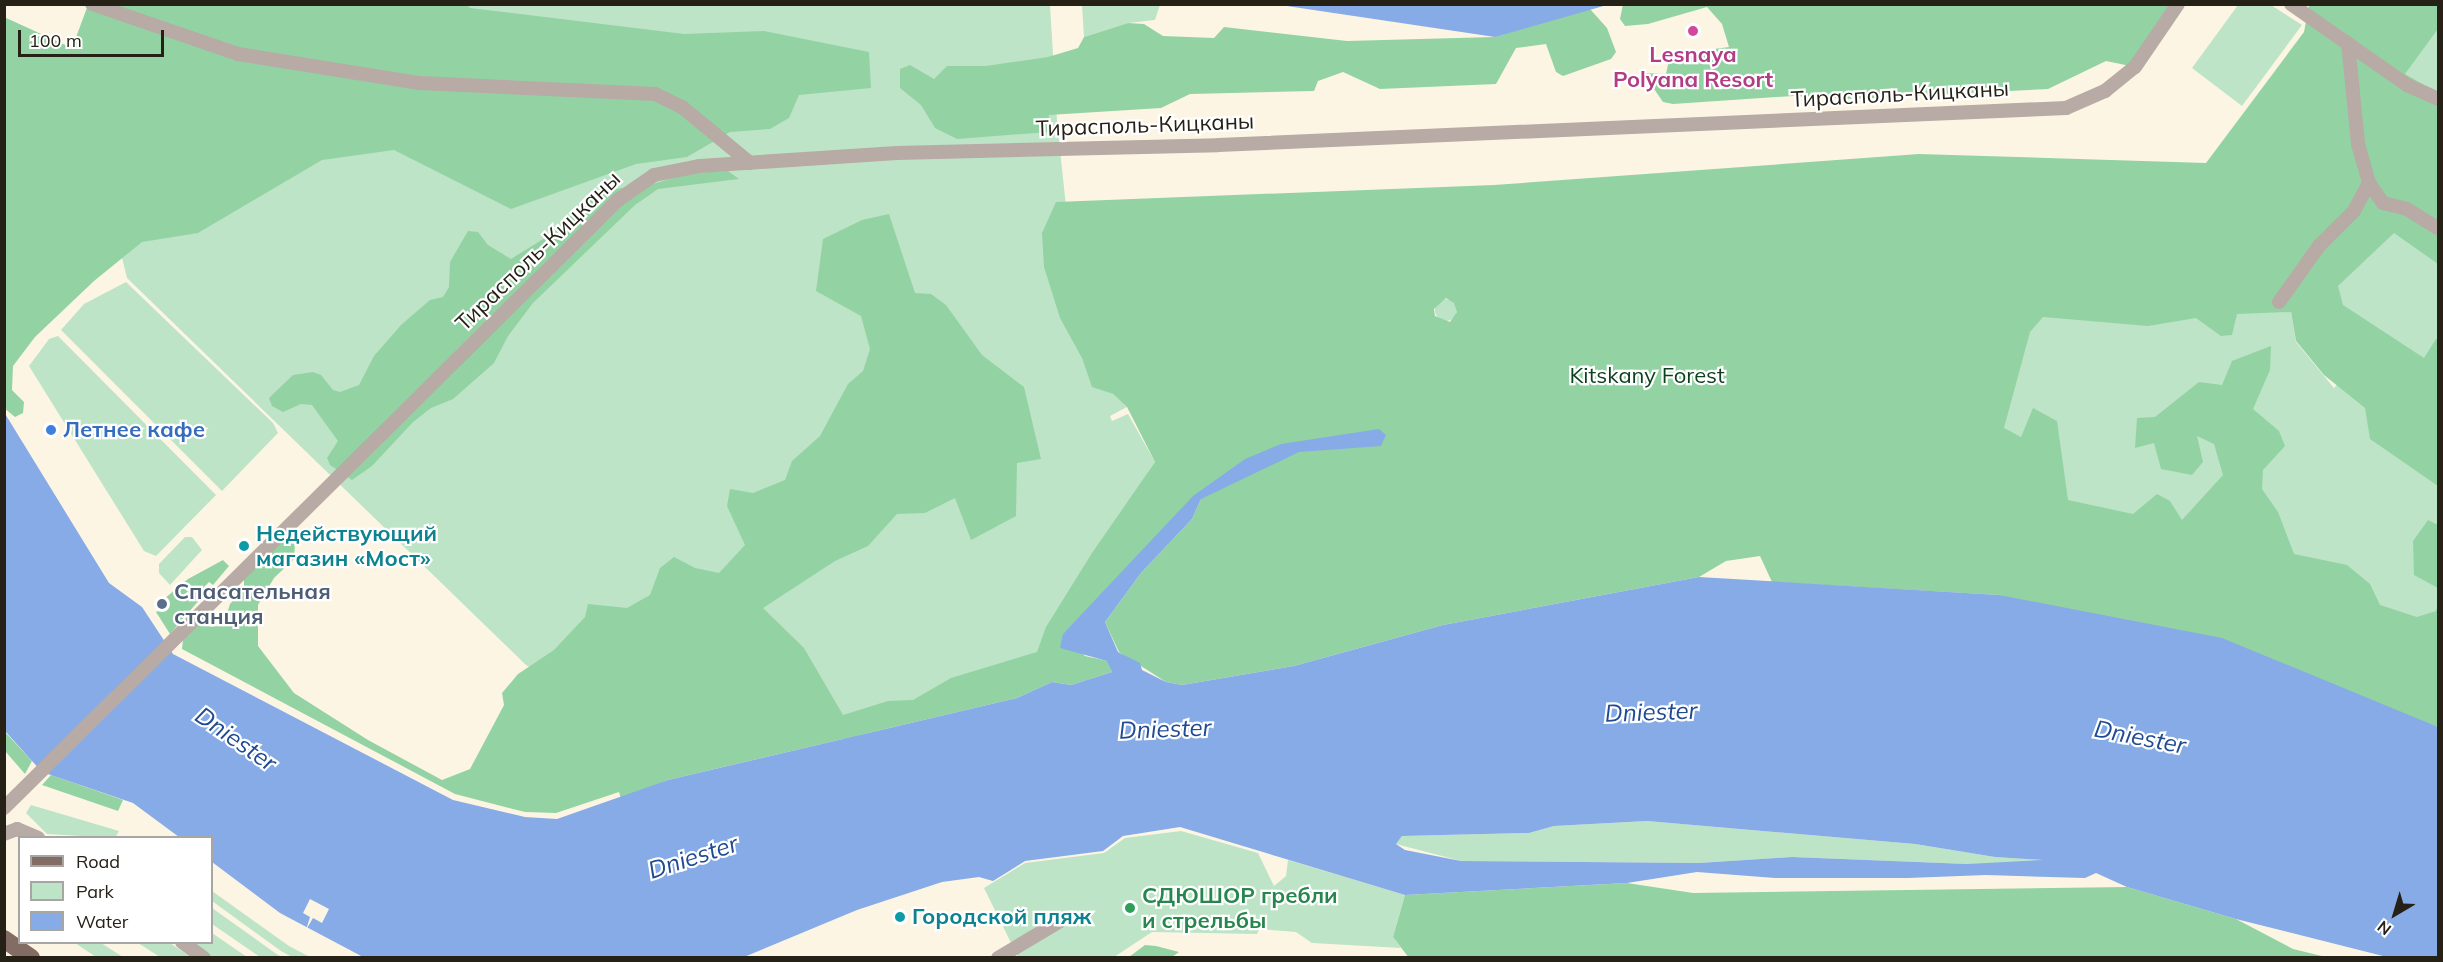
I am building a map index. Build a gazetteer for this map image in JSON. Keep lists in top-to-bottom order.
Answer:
{
  "streets": {
    "street": ["Тирасполь-Кицканы"]
  },
  "water": ["Dniester"],
  "parks": ["Kitskany Forest"],
  "places": [
    "Lesnaya Polyana Resort",
    "Летнее кафе",
    "Недействующий магазин «Мост»",
    "Спасательная станция",
    "СДЮШОР гребли и стрельбы",
    "Городской пляж"
  ],
  "legend": ["Road", "Park", "Water"],
  "scale_bar": "100 m",
  "north": "bottom left"
}
